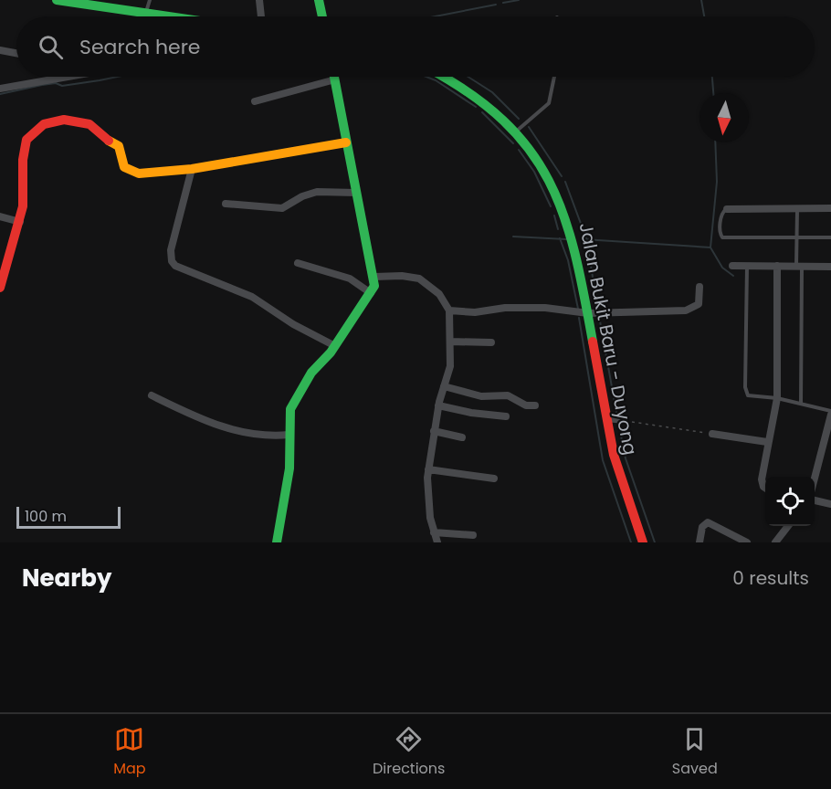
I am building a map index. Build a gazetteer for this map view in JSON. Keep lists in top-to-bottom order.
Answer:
{
  "streets": {
    "street": ["Jalan Bukit Baru - Duyong"]
  },
  "scale_bar": "100 m",
  "north": "bottom",
  "page": {
    "search": "Search here",
    "scale": "100 m",
    "heading": ["Nearby", "0 results"],
    "nav": ["Map", "Directions", "Saved"]
  }
}
